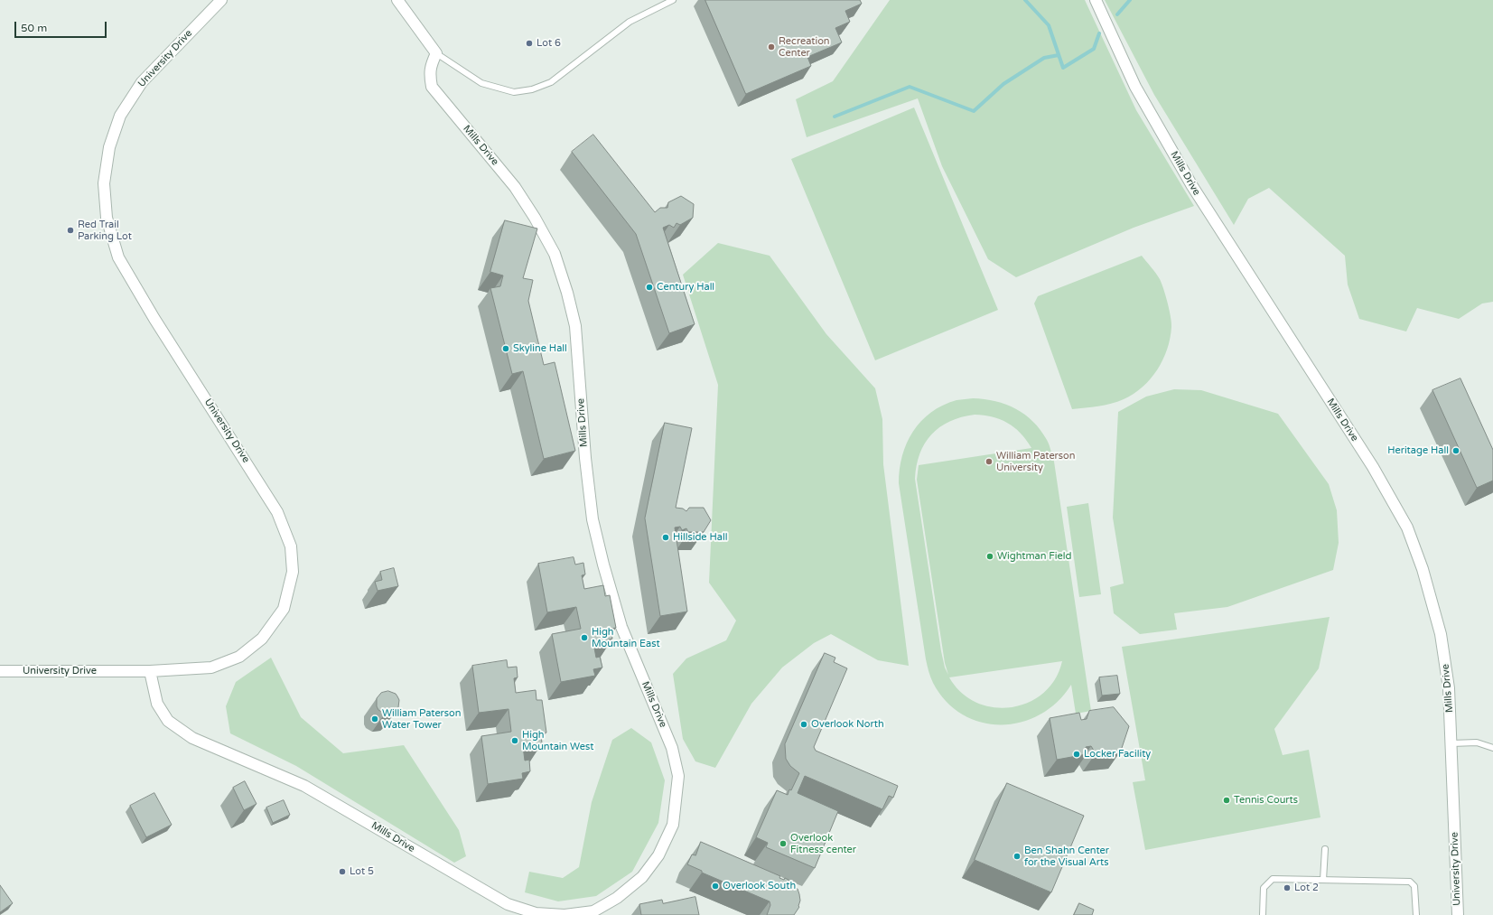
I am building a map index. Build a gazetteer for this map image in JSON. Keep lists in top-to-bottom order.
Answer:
{
  "streets": {
    "street": ["University Drive", "Mills Drive"]
  },
  "crossings": [
    ["University Drive", "Mills Drive"]
  ],
  "places": [
    "Lot 6",
    "Recreation Center",
    "Red Trail Parking Lot",
    "Century Hall",
    "Skyline Hall",
    "Heritage Hall",
    "William Paterson University",
    "Hillside Hall",
    "Wightman Field",
    "High Mountain East",
    "William Paterson Water Tower",
    "Overlook North",
    "High Mountain West",
    "Locker Facility",
    "Tennis Courts",
    "Overlook Fitness center",
    "Ben Shahn Center for the Visual Arts",
    "Lot 5",
    "Overlook South",
    "Lot 2"
  ],
  "scale_bar": "50 m"
}
